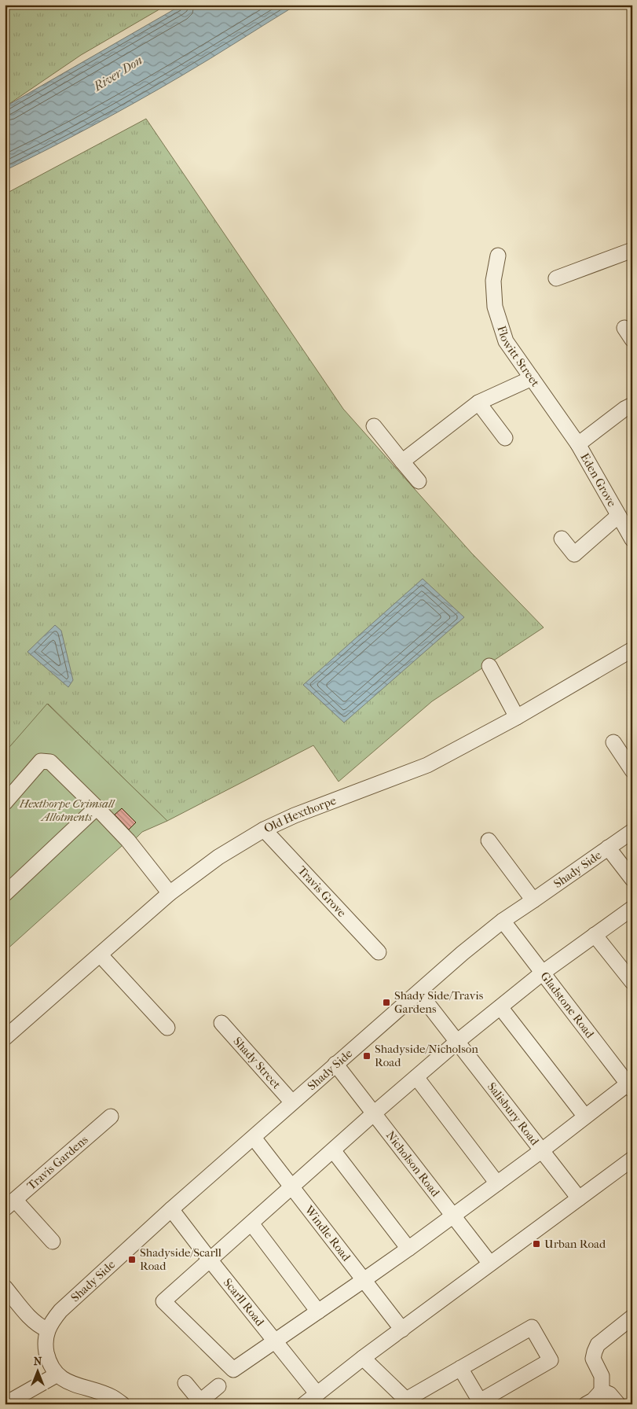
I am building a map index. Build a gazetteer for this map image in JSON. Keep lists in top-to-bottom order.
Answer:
{
  "streets": {
    "street": [
      "Flowitt Street",
      "Eden Grove",
      "Old Hexthorpe",
      "Shady Side",
      "Travis Grove",
      "Gladstone Road",
      "Shady Street",
      "Salisbury Road",
      "Travis Gardens",
      "Nicholson Road",
      "Windle Road",
      "Scarll Road"
    ]
  },
  "crossings": [
    ["Flowitt Street", "Eden Grove"],
    ["Old Hexthorpe", "Travis Grove"],
    ["Shady Side", "Gladstone Road"],
    ["Shady Side", "Shady Street"],
    ["Shady Side", "Salisbury Road"],
    ["Shady Side", "Nicholson Road"],
    ["Shady Side", "Windle Road"],
    ["Shady Side", "Scarll Road"]
  ],
  "water": ["River Don"],
  "parks": ["Hexthorpe Crimsall Allotments"],
  "places": {
    "transit": [
      "Shady Side/Travis Gardens",
      "Shadyside/Nicholson Road",
      "Urban Road",
      "Shadyside/Scarll Road"
    ]
  },
  "north": "top"
}
